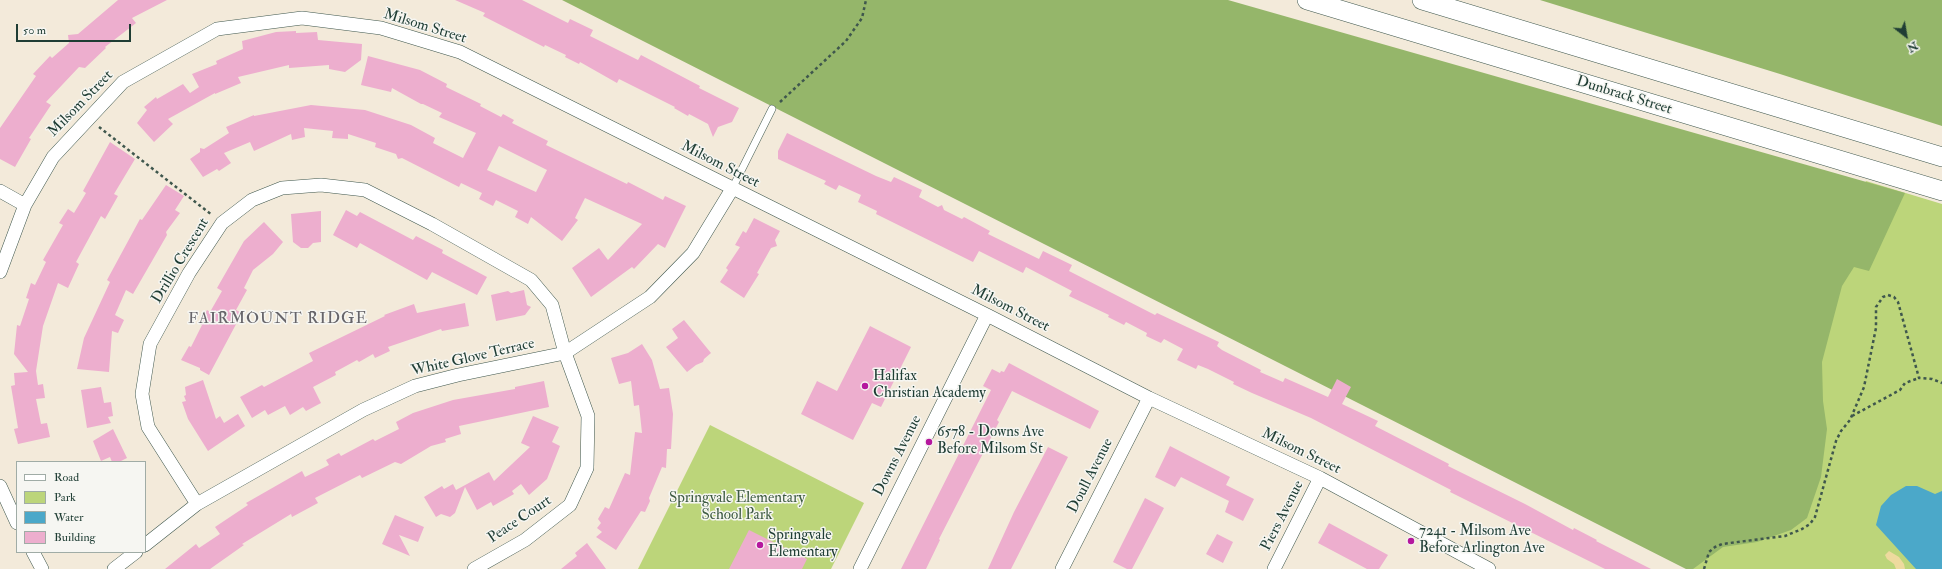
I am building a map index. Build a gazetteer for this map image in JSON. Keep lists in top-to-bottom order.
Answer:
{
  "streets": {
    "main road": ["Dunbrack Street"],
    "street": [
      "Milsom Street",
      "Drillio Crescent",
      "White Glove Terrace",
      "Downs Avenue",
      "Doull Avenue",
      "Piers Avenue",
      "Peace Court"
    ]
  },
  "crossings": [
    ["Milsom Street", "White Glove Terrace"],
    ["Milsom Street", "Downs Avenue"],
    ["Milsom Street", "Doull Avenue"],
    ["Milsom Street", "Piers Avenue"],
    ["Drillio Crescent", "White Glove Terrace"],
    ["Drillio Crescent", "Peace Court"],
    ["White Glove Terrace", "Peace Court"]
  ],
  "districts": ["FAIRMOUNT RIDGE"],
  "parks": ["Springvale Elementary School Park"],
  "places": [
    "Halifax Christian Academy",
    "6578 - Downs Ave Before Milsom St",
    "7241 - Milsom Ave Before Arlington Ave",
    "Springvale Elementary"
  ],
  "legend": [
    "Road",
    "Park",
    "Water",
    "Building"
  ],
  "scale_bar": "50 m",
  "north": "bottom right"
}
